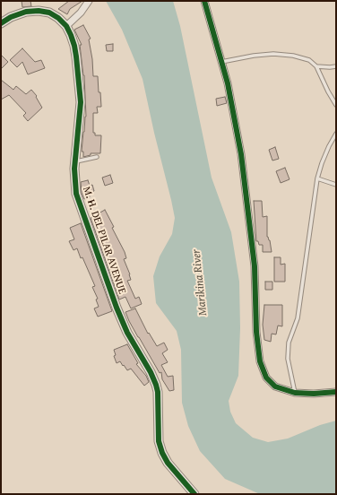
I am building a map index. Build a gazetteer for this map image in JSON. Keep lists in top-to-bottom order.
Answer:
{
  "streets": {
    "street": ["M. H. DEL PILAR AVENUE"]
  },
  "water": ["Marikina River"]
}
